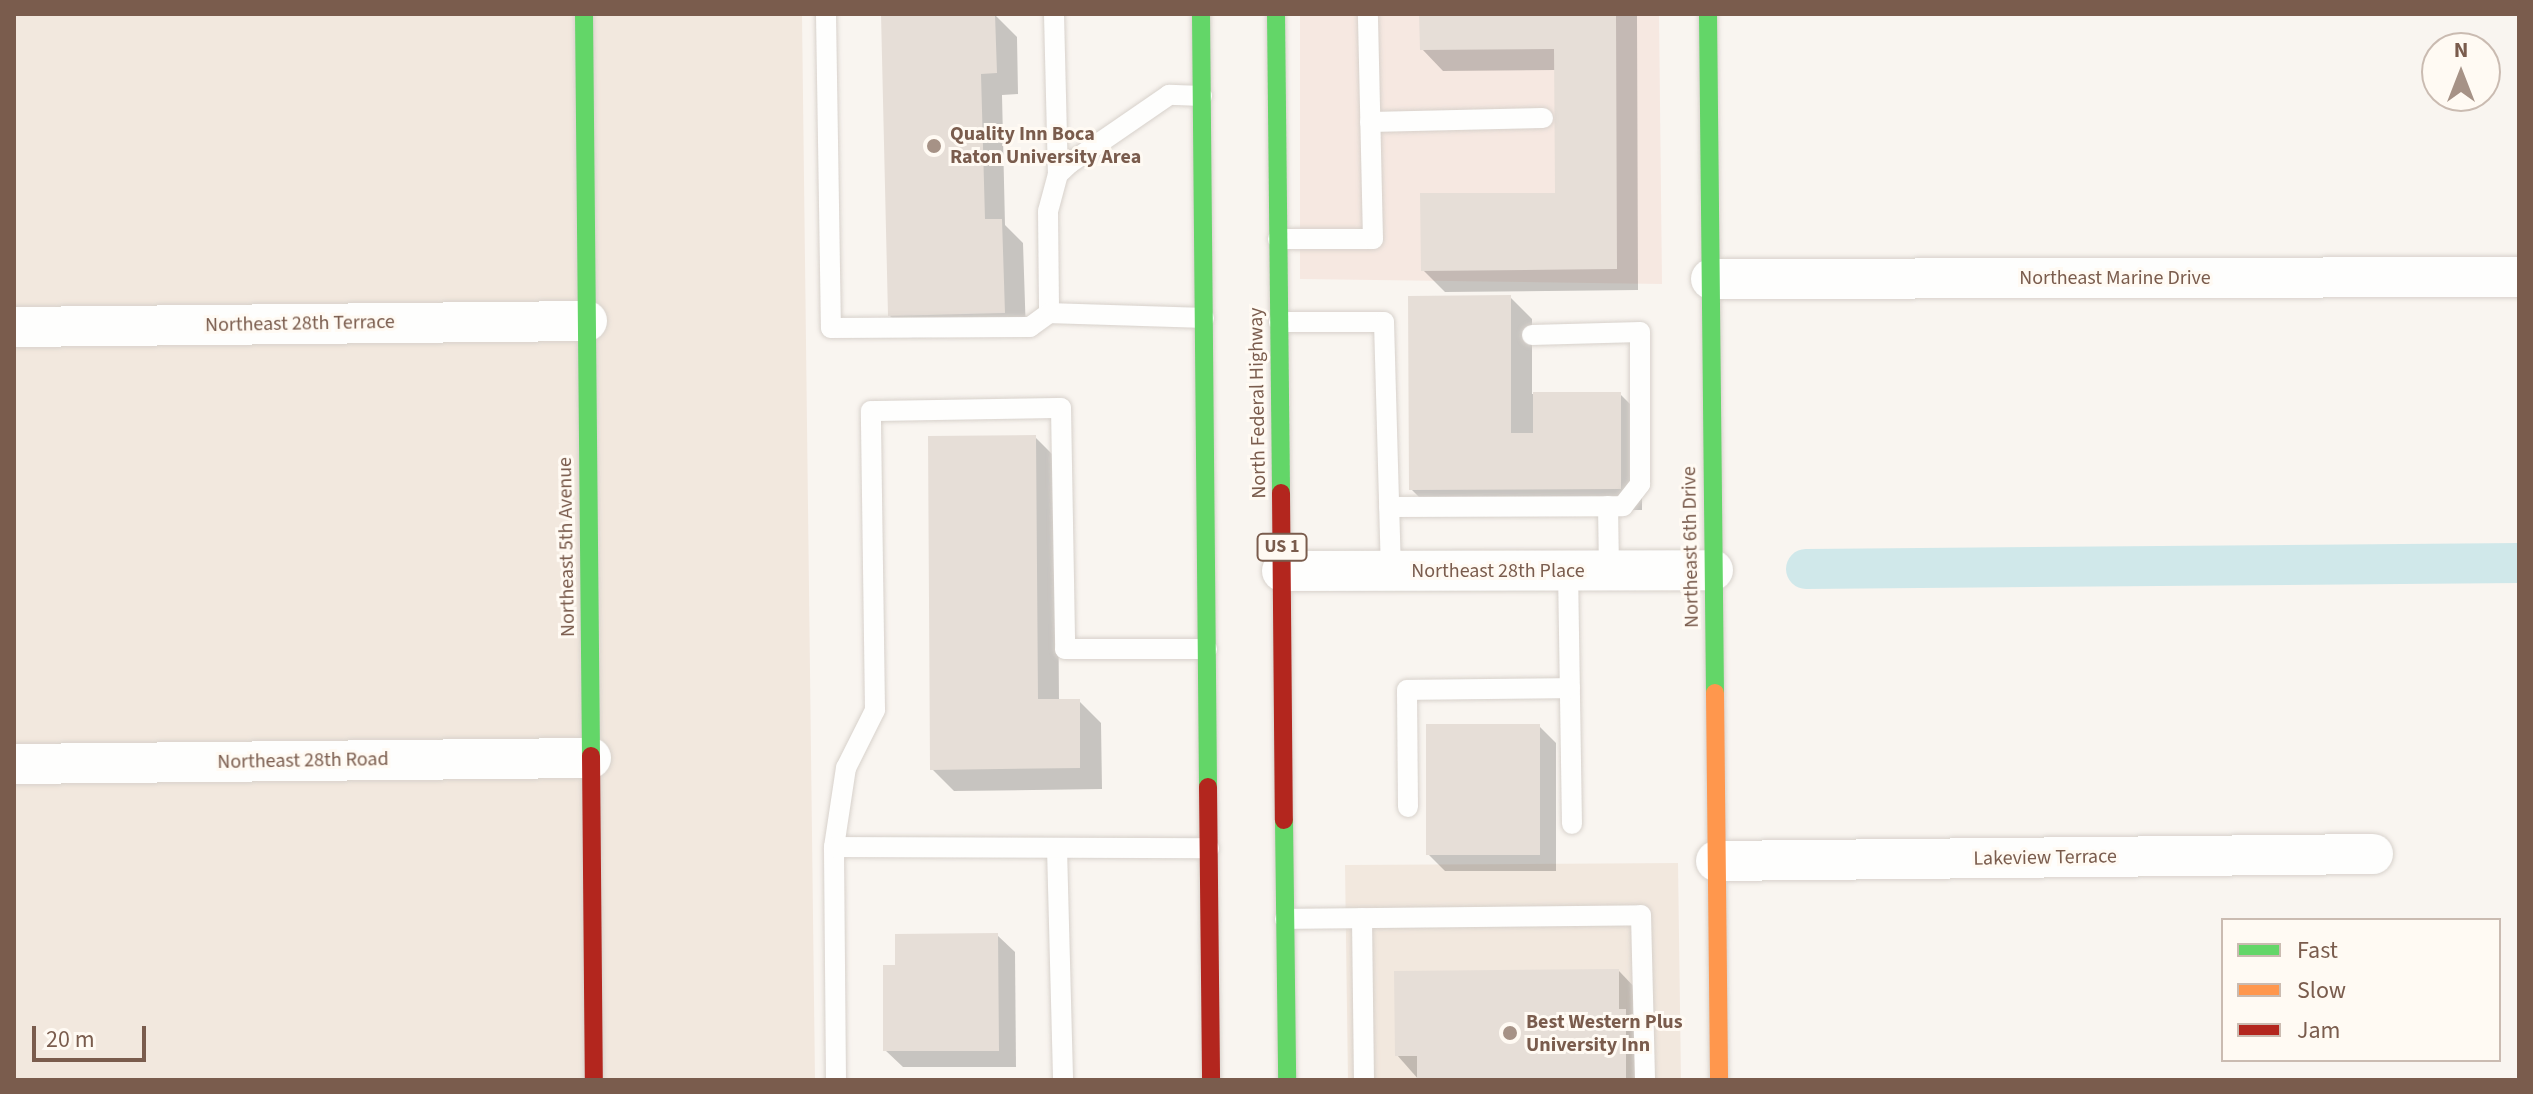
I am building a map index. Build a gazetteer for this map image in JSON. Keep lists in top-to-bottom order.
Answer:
{
  "streets": {
    "main road": [
      "North Federal Highway",
      "Northeast 5th Avenue",
      "US 1",
      "Northeast 6th Drive"
    ],
    "street": [
      "Northeast Marine Drive",
      "Northeast 28th Terrace",
      "Northeast 28th Place",
      "Northeast 28th Road",
      "Lakeview Terrace"
    ]
  },
  "crossings": [
    ["Northeast Marine Drive", "Northeast 6th Drive"],
    ["Northeast 28th Terrace", "Northeast 5th Avenue"],
    ["North Federal Highway", "Northeast 28th Place"],
    ["Northeast 5th Avenue", "Northeast 28th Road"],
    ["Northeast 6th Drive", "Northeast 28th Place"],
    ["Northeast 6th Drive", "Lakeview Terrace"]
  ],
  "places": ["Quality Inn Boca Raton University Area", "Best Western Plus University Inn"],
  "legend": ["Fast", "Slow", "Jam"],
  "scale_bar": "20 m",
  "north": "top"
}
